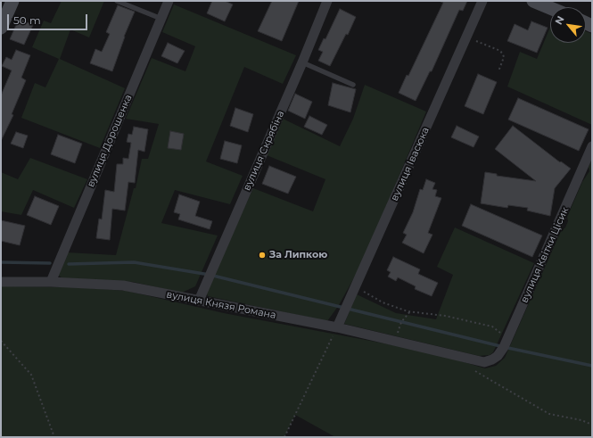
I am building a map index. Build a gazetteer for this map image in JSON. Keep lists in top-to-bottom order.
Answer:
{
  "streets": {
    "street": [
      "вулиця Дорошенка",
      "вулиця Скрябіна",
      "вулиця Івасюка",
      "вулиця Квітки Цісик",
      "вулиця Князя Романа"
    ]
  },
  "crossings": [
    ["вулиця Дорошенка", "вулиця Князя Романа"],
    ["вулиця Скрябіна", "вулиця Князя Романа"],
    ["вулиця Івасюка", "вулиця Князя Романа"],
    ["вулиця Квітки Цісик", "вулиця Князя Романа"]
  ],
  "places": ["За Липкою"],
  "scale_bar": "50 m",
  "north": "top left"
}
